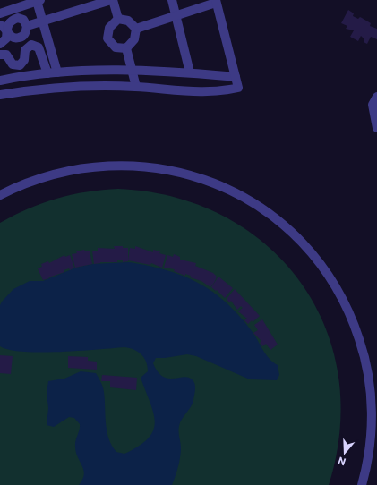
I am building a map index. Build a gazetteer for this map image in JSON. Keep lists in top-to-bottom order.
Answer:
{
  "north": "bottom"
}
